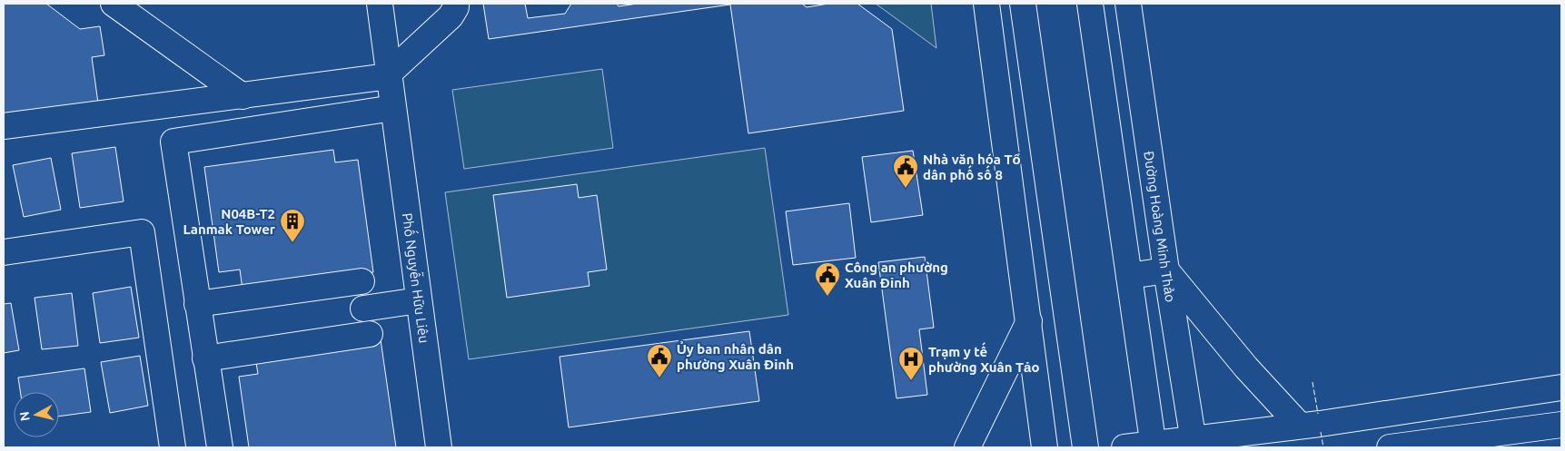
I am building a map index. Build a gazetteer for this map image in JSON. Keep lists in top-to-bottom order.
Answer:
{
  "streets": {
    "main road": ["Đường Hoàng Minh Thảo", "Phố Nguyễn Hữu Liêu"]
  },
  "places": {
    "public building": ["Nhà văn hóa Tổ dân phố số 8", "Công an phường Xuân Đỉnh", "Ủy ban nhân dân phường Xuân Đỉnh"],
    "building": ["N04B-T2 Lanmak Tower"],
    "hospital": ["Trạm y tế phường Xuân Tảo"]
  },
  "north": "left"
}
